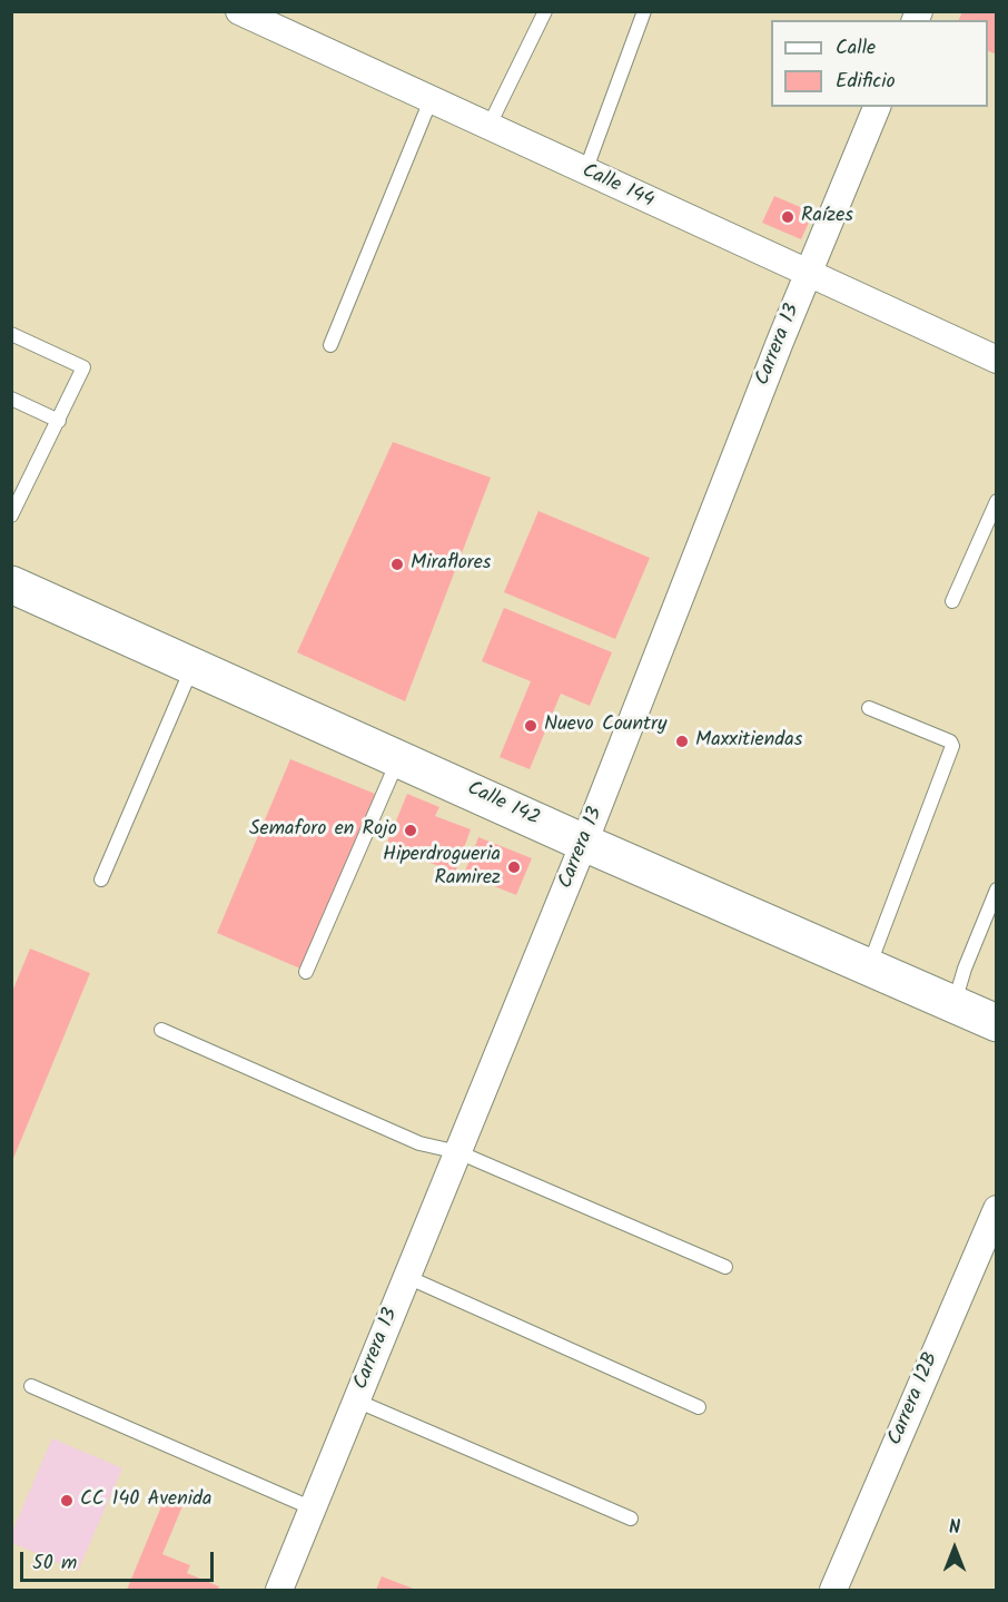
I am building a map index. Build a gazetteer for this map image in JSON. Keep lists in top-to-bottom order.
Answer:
{
  "streets": {
    "main road": ["Calle 142"],
    "street": ["Calle 144", "Carrera 13", "Carrera 12B"]
  },
  "crossings": [
    ["Calle 144", "Carrera 13"],
    ["Carrera 13", "Calle 142"]
  ],
  "places": [
    "Raízes",
    "Miraflores",
    "Nuevo Country",
    "Maxxitiendas",
    "Semaforo en Rojo",
    "Hiperdrogueria Ramirez",
    "CC 140 Avenida"
  ],
  "legend": ["Calle", "Edificio"],
  "scale_bar": "50 m",
  "north": "top"
}
